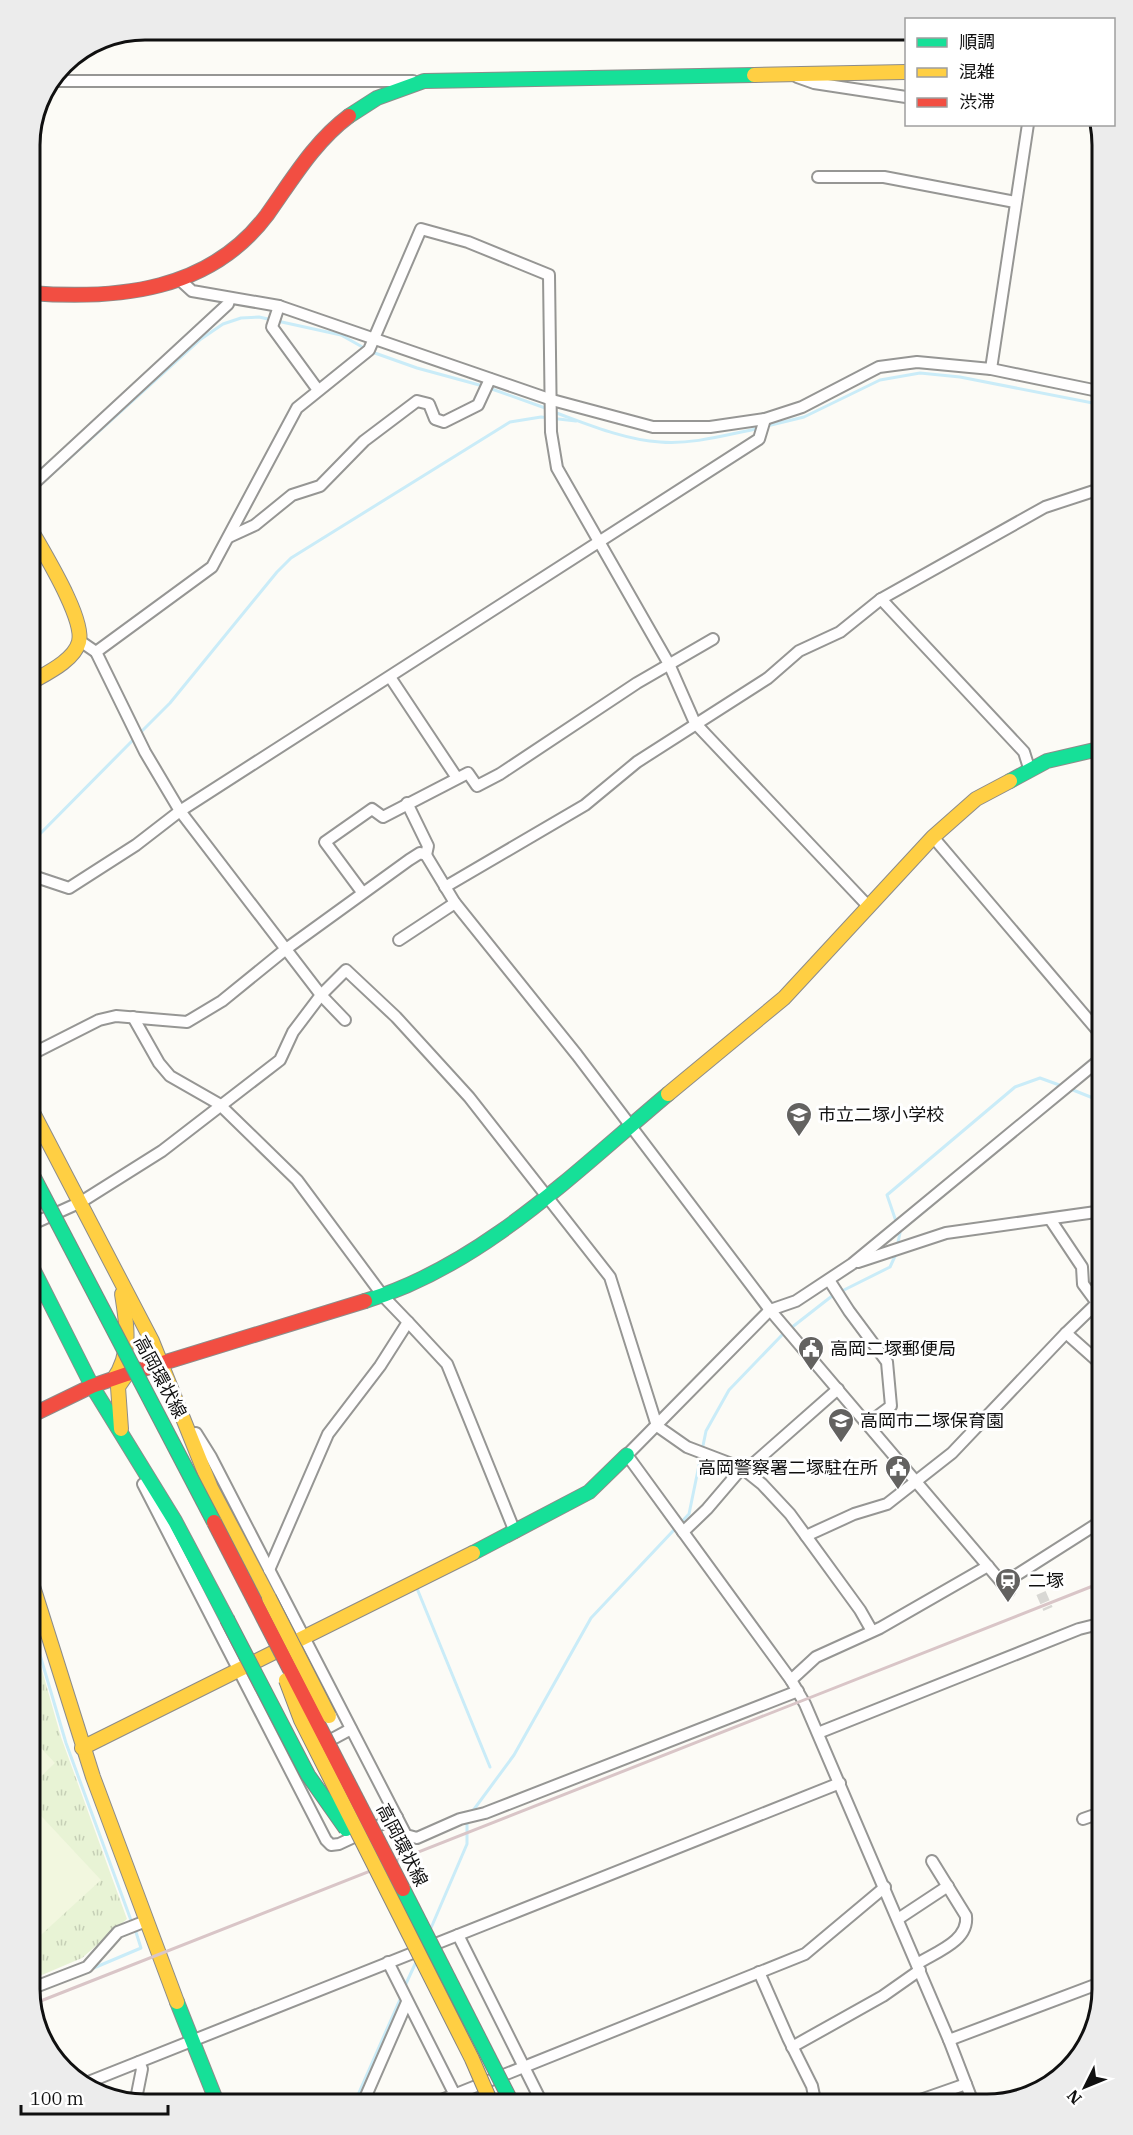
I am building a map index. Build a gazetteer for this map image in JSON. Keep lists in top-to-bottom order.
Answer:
{
  "streets": {
    "street": ["高岡環状線"]
  },
  "places": {
    "school or university": ["市立二塚小学校", "高岡市二塚保育園"],
    "public building": ["高岡二塚郵便局", "高岡警察署二塚駐在所"],
    "station": ["二塚"]
  },
  "legend": ["順調", "混雑", "渋滞"],
  "scale_bar": "100 m",
  "north": "bottom left"
}
